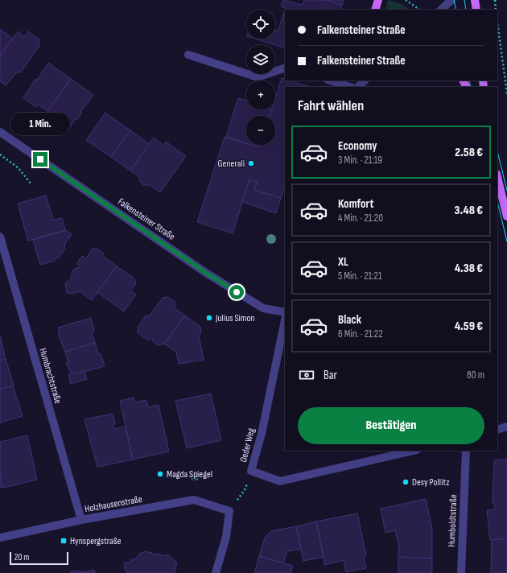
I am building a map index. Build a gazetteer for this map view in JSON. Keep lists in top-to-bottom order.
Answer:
{
  "streets": {
    "street": [
      "Falkensteiner Straße",
      "Humbrachtstraße",
      "Oeder Weg",
      "Holzhausenstraße",
      "Humboldtstraße"
    ]
  },
  "crossings": [
    ["Humbrachtstraße", "Holzhausenstraße"],
    ["Oeder Weg", "Holzhausenstraße"]
  ],
  "places": {
    "other": [
      "Generali",
      "Julius Simon",
      "Magda Spiegel",
      "Desy Pollitz"
    ],
    "transit": ["Hynspergstraße"]
  },
  "scale_bar": "20 m",
  "page": {
    "map_buttons": ["+", "−"],
    "banner": ["Falkensteiner Straße", "Falkensteiner Straße"],
    "heading": "Fahrt wählen",
    "bubble": "1 Min.",
    "list": [
      {
        "name": "Economy",
        "note": "3 Min. · 21:19",
        "value": "2.58 €"
      },
      {
        "name": "Komfort",
        "note": "4 Min. · 21:20",
        "value": "3.48 €"
      },
      {
        "name": "XL",
        "note": "5 Min. · 21:21",
        "value": "4.38 €"
      },
      {
        "name": "Black",
        "note": "6 Min. · 21:22",
        "value": "4.59 €"
      }
    ],
    "pay": ["Bar", "80 m"],
    "buttons": "Bestätigen",
    "scale": "20 m"
  }
}
